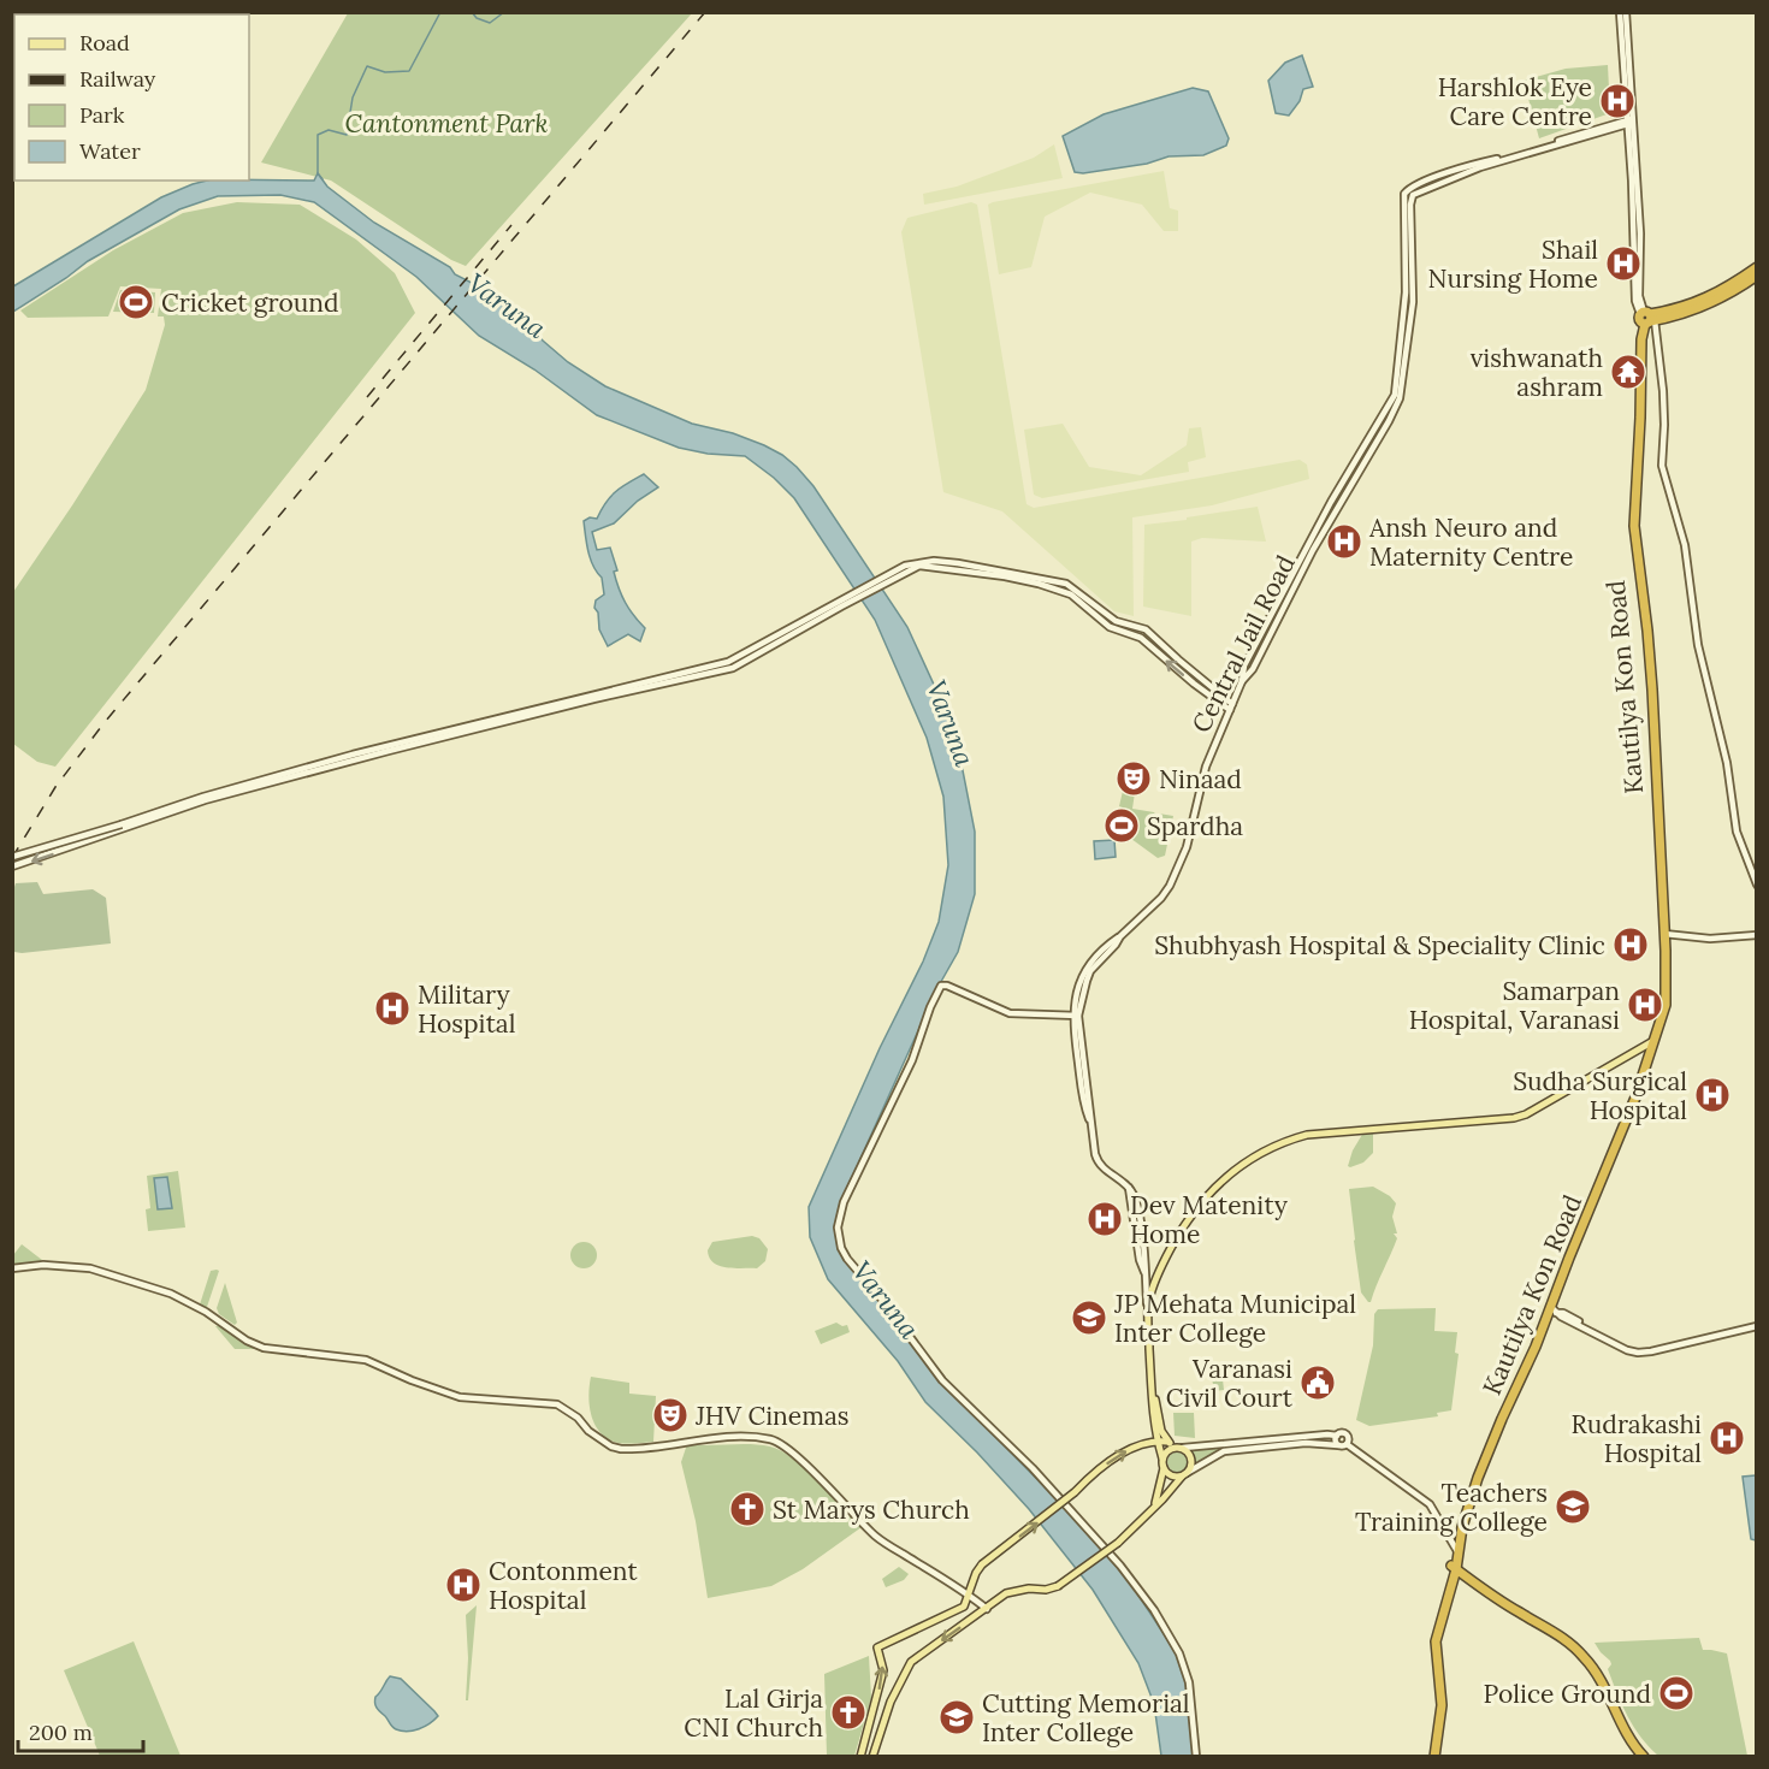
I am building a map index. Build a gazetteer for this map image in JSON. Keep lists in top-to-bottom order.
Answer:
{
  "streets": {
    "highway": ["Kautilya Kon Road"],
    "street": ["Central Jail Road"]
  },
  "water": ["Varuna"],
  "parks": ["Cantonment Park"],
  "places": {
    "hospital": [
      "Harshlok Eye Care Centre",
      "Shail Nursing Home",
      "Ansh Neuro and Maternity Centre",
      "Shubhyash Hospital & Speciality Clinic",
      "Samarpan Hospital, Varanasi",
      "Military Hospital",
      "Sudha Surgical Hospital",
      "Dev Matenity Home",
      "Rudrakashi Hospital",
      "Contonment Hospital"
    ],
    "sports": ["Cricket ground", "Spardha", "Police Ground"],
    "temple": ["vishwanath ashram"],
    "theatre": ["Ninaad", "JHV Cinemas"],
    "school or university": ["JP Mehata Municipal Inter College", "Teachers Training College", "Cutting Memorial Inter College"],
    "public building": ["Varanasi Civil Court"],
    "church": ["St Marys Church", "Lal Girja CNI Church"]
  },
  "legend": [
    "Road",
    "Railway",
    "Park",
    "Water"
  ],
  "scale_bar": "200 m"
}
